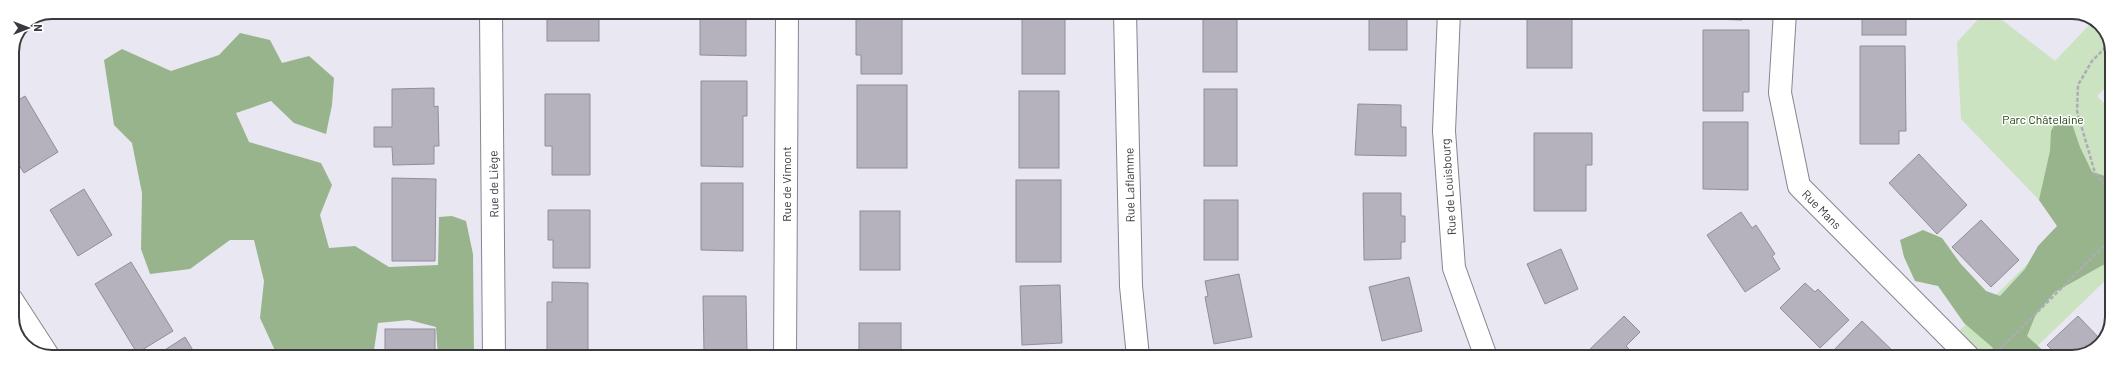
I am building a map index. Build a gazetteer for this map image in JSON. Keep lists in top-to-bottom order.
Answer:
{
  "streets": {
    "street": [
      "Rue de Liège",
      "Rue de Vimont",
      "Rue Laflamme",
      "Rue de Louisbourg",
      "Rue Mans"
    ]
  },
  "parks": ["Parc Châtelaine"],
  "north": "right"
}
